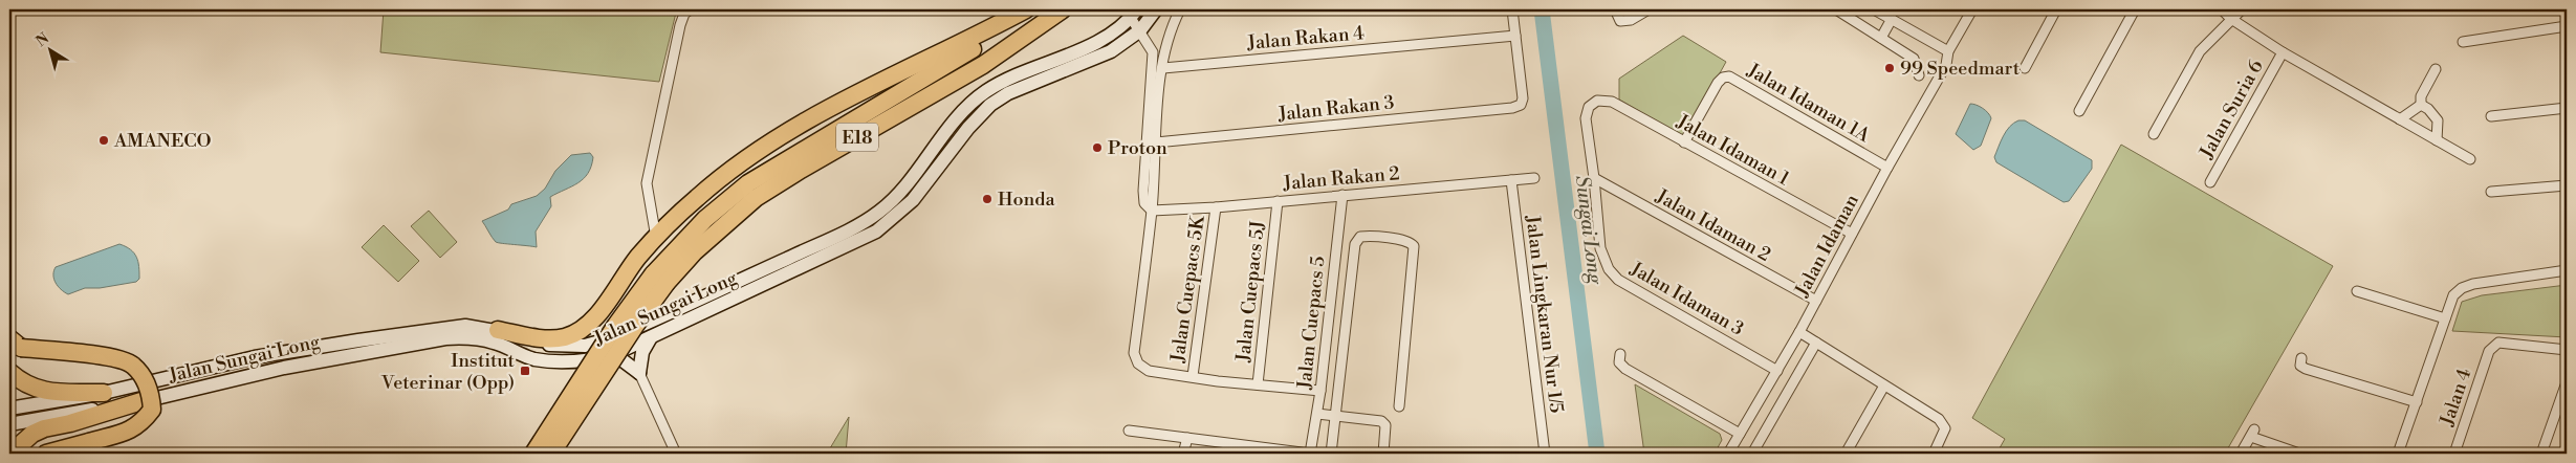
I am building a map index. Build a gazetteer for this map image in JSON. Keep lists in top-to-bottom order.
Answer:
{
  "streets": {
    "highway": ["E18"],
    "street": [
      "Jalan Rakan 4",
      "Jalan Idaman 1A",
      "Jalan Rakan 3",
      "Jalan Suria 6",
      "Jalan Idaman 1",
      "Jalan Rakan 2",
      "Jalan Idaman 2",
      "Jalan Idaman",
      "Jalan Cuepacs 5K",
      "Jalan Cuepacs 5J",
      "Jalan Idaman 3",
      "Jalan Sungai Long",
      "Jalan Lingkaran Nur 1/5",
      "Jalan Cuepacs 5",
      "Jalan 4"
    ]
  },
  "crossings": [
    ["Jalan Rakan 4", "Jalan Rakan 3"],
    ["Jalan Idaman 1A", "Jalan Idaman 1"],
    ["Jalan Idaman 1A", "Jalan Idaman"],
    ["Jalan Idaman 1", "Jalan Idaman"],
    ["Jalan Idaman 1", "Jalan Idaman 3"],
    ["Jalan Rakan 2", "Jalan Cuepacs 5K"],
    ["Jalan Rakan 2", "Jalan Cuepacs 5J"],
    ["Jalan Rakan 2", "Jalan Lingkaran Nur 1/5"],
    ["Jalan Rakan 2", "Jalan Cuepacs 5"],
    ["Jalan Idaman 2", "Jalan Idaman"],
    ["Jalan Idaman 2", "Jalan Idaman 3"],
    ["Jalan Idaman", "Jalan Idaman 3"]
  ],
  "water": ["Sungai Long"],
  "places": {
    "other": [
      "99 Speedmart",
      "AMANECO",
      "Proton",
      "Honda"
    ],
    "transit": ["Institut Veterinar (Opp)"]
  },
  "north": "top left"
}
